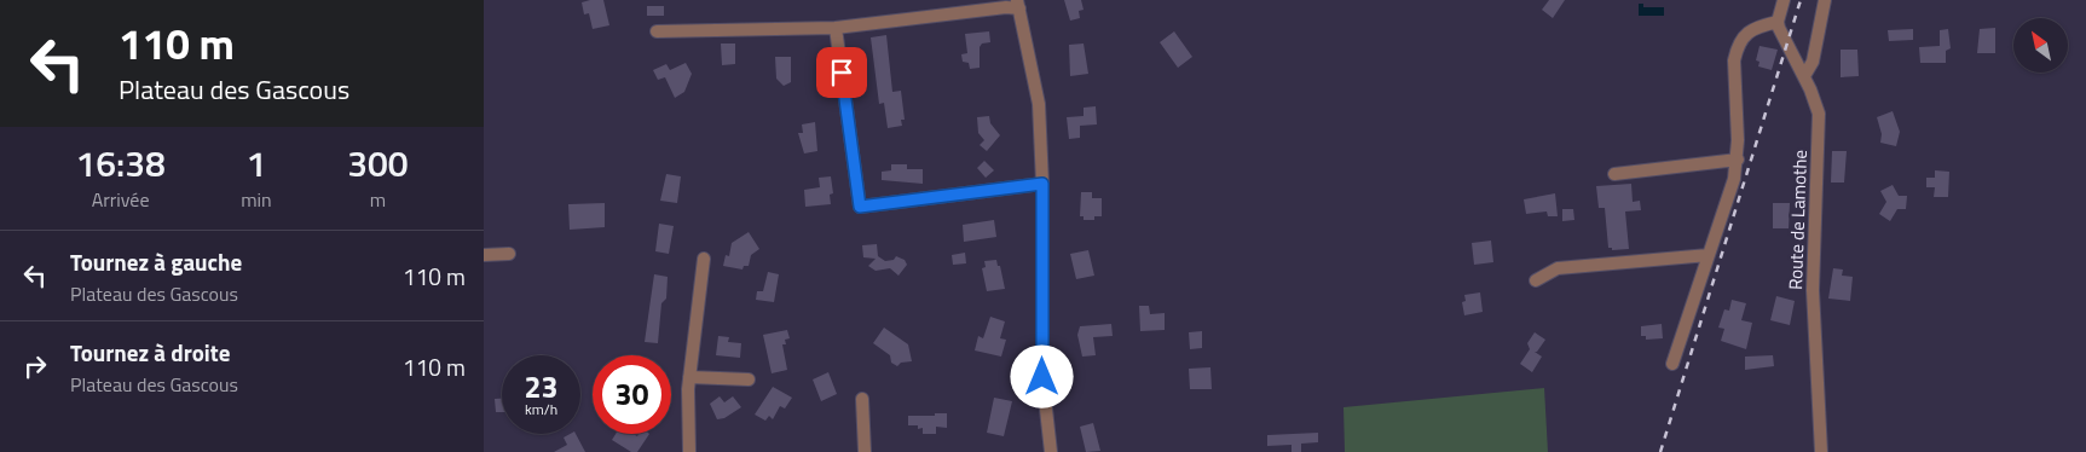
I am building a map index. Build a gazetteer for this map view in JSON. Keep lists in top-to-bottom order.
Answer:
{
  "streets": {
    "street": ["Route de Lamothe"]
  },
  "north": "top left",
  "page": {
    "turn": ["110 m", "Plateau des Gascous"],
    "eta": [
      "16:38",
      "Arrivée",
      "1",
      "min",
      "300",
      "m"
    ],
    "list": [
      {
        "name": "Tournez à gauche",
        "note": "Plateau des Gascous",
        "value": "110 m"
      },
      {
        "name": "Tournez à droite",
        "note": "Plateau des Gascous",
        "value": "110 m"
      }
    ],
    "speed": "23 km/h",
    "limit": "30"
  }
}
